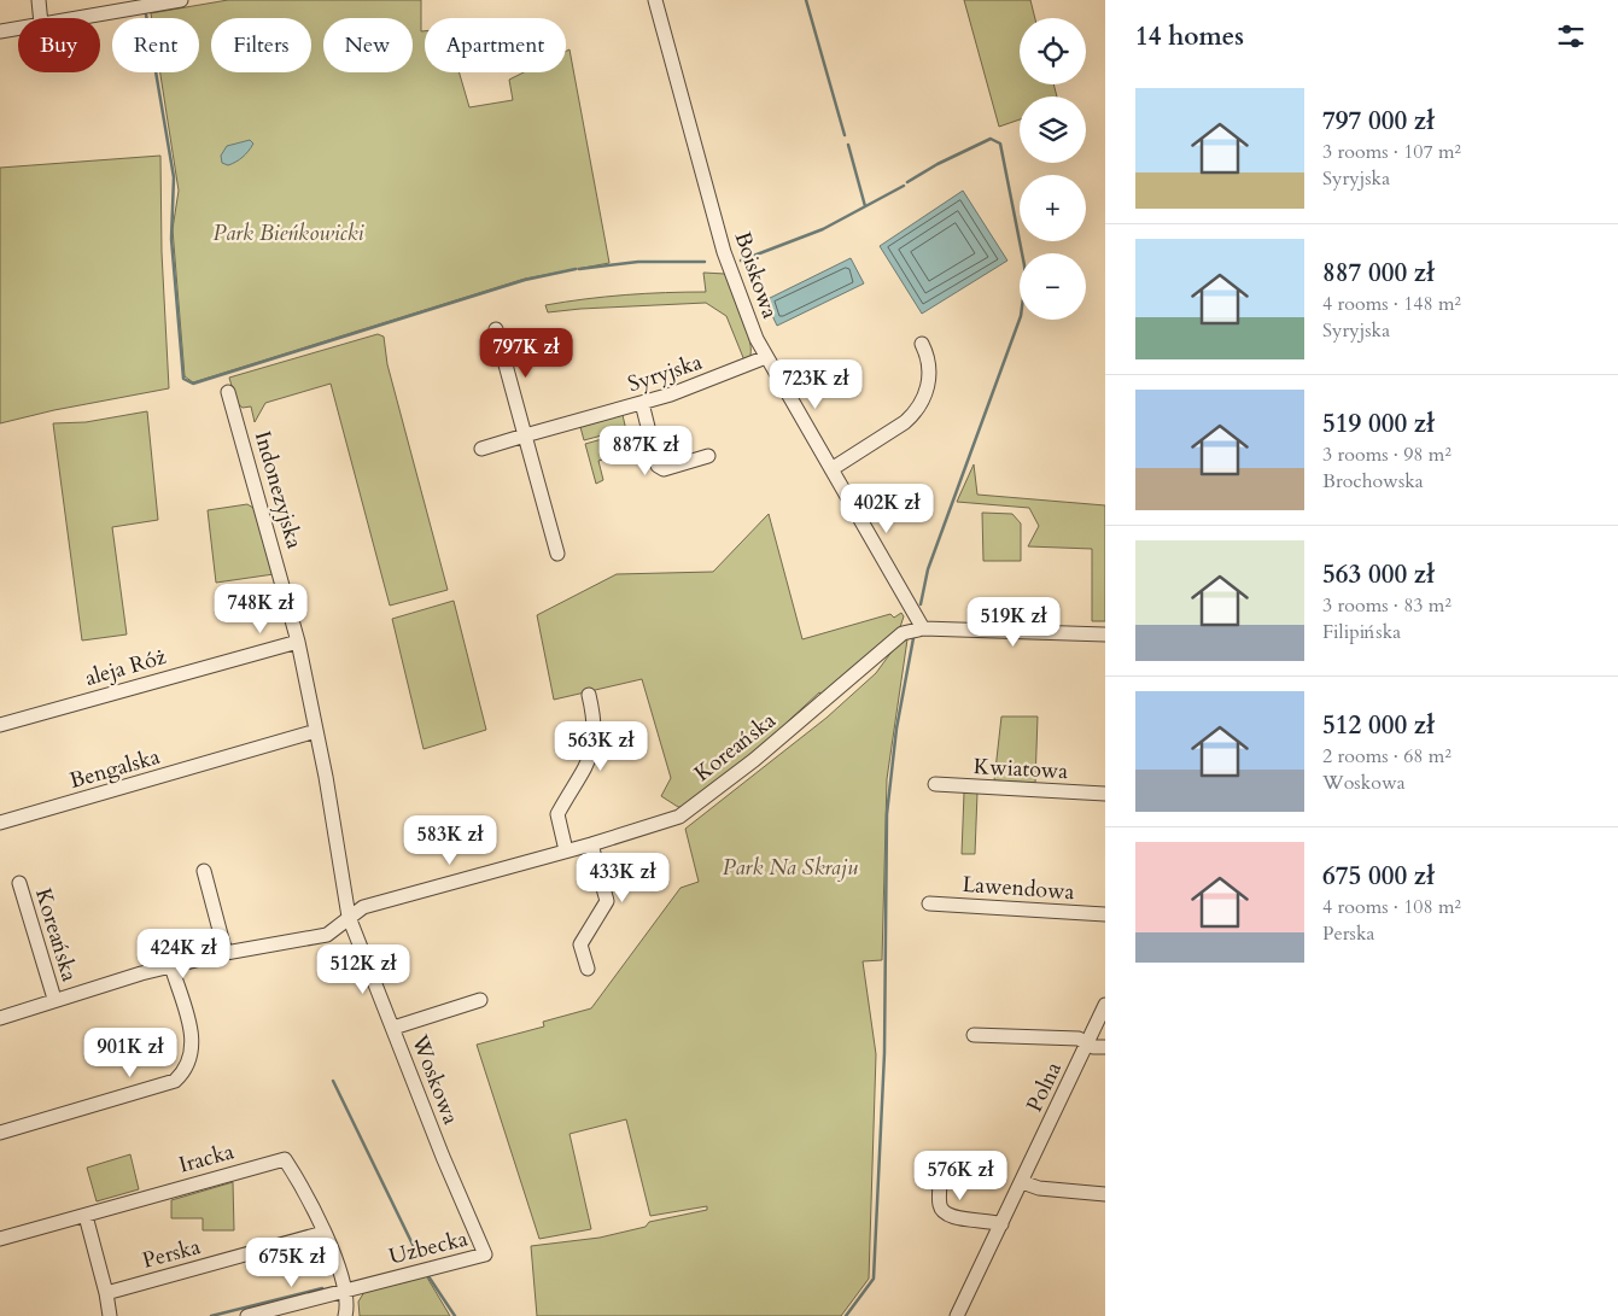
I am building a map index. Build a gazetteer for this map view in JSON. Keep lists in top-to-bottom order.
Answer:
{
  "streets": {
    "street": [
      "Boiskowa",
      "Syryjska",
      "Indonezyjska",
      "aleja Róż",
      "Koreańska",
      "Bengalska",
      "Kwiatowa",
      "Lawendowa",
      "Woskowa",
      "Polna",
      "Iracka",
      "Uzbecka",
      "Perska"
    ]
  },
  "crossings": [
    ["Boiskowa", "Syryjska"],
    ["Boiskowa", "Koreańska"],
    ["Indonezyjska", "aleja Róż"],
    ["Indonezyjska", "Bengalska"],
    ["Indonezyjska", "Woskowa"],
    ["Koreańska", "Woskowa"],
    ["Woskowa", "Uzbecka"],
    ["Iracka", "Uzbecka"],
    ["Iracka", "Perska"]
  ],
  "parks": ["Park Bieńkowicki", "Park Na Skraju"],
  "page": {
    "heading": "14 homes",
    "map_buttons": ["+", "−"],
    "chip": [
      "Buy",
      "Rent",
      "Filters",
      "New",
      "Apartment"
    ],
    "list": [
      {
        "name": "797 000 zł",
        "note": "3 rooms · 107 m² · Syryjska"
      },
      {
        "name": "887 000 zł",
        "note": "4 rooms · 148 m² · Syryjska"
      },
      {
        "name": "519 000 zł",
        "note": "3 rooms · 98 m² · Brochowska"
      },
      {
        "name": "563 000 zł",
        "note": "3 rooms · 83 m² · Filipińska"
      },
      {
        "name": "512 000 zł",
        "note": "2 rooms · 68 m² · Woskowa"
      },
      {
        "name": "675 000 zł",
        "note": "4 rooms · 108 m² · Perska"
      }
    ],
    "price": [
      "797K zł",
      "723K zł",
      "887K zł",
      "402K zł",
      "748K zł",
      "519K zł",
      "563K zł",
      "583K zł",
      "433K zł",
      "424K zł",
      "512K zł",
      "901K zł",
      "576K zł",
      "675K zł"
    ]
  }
}
